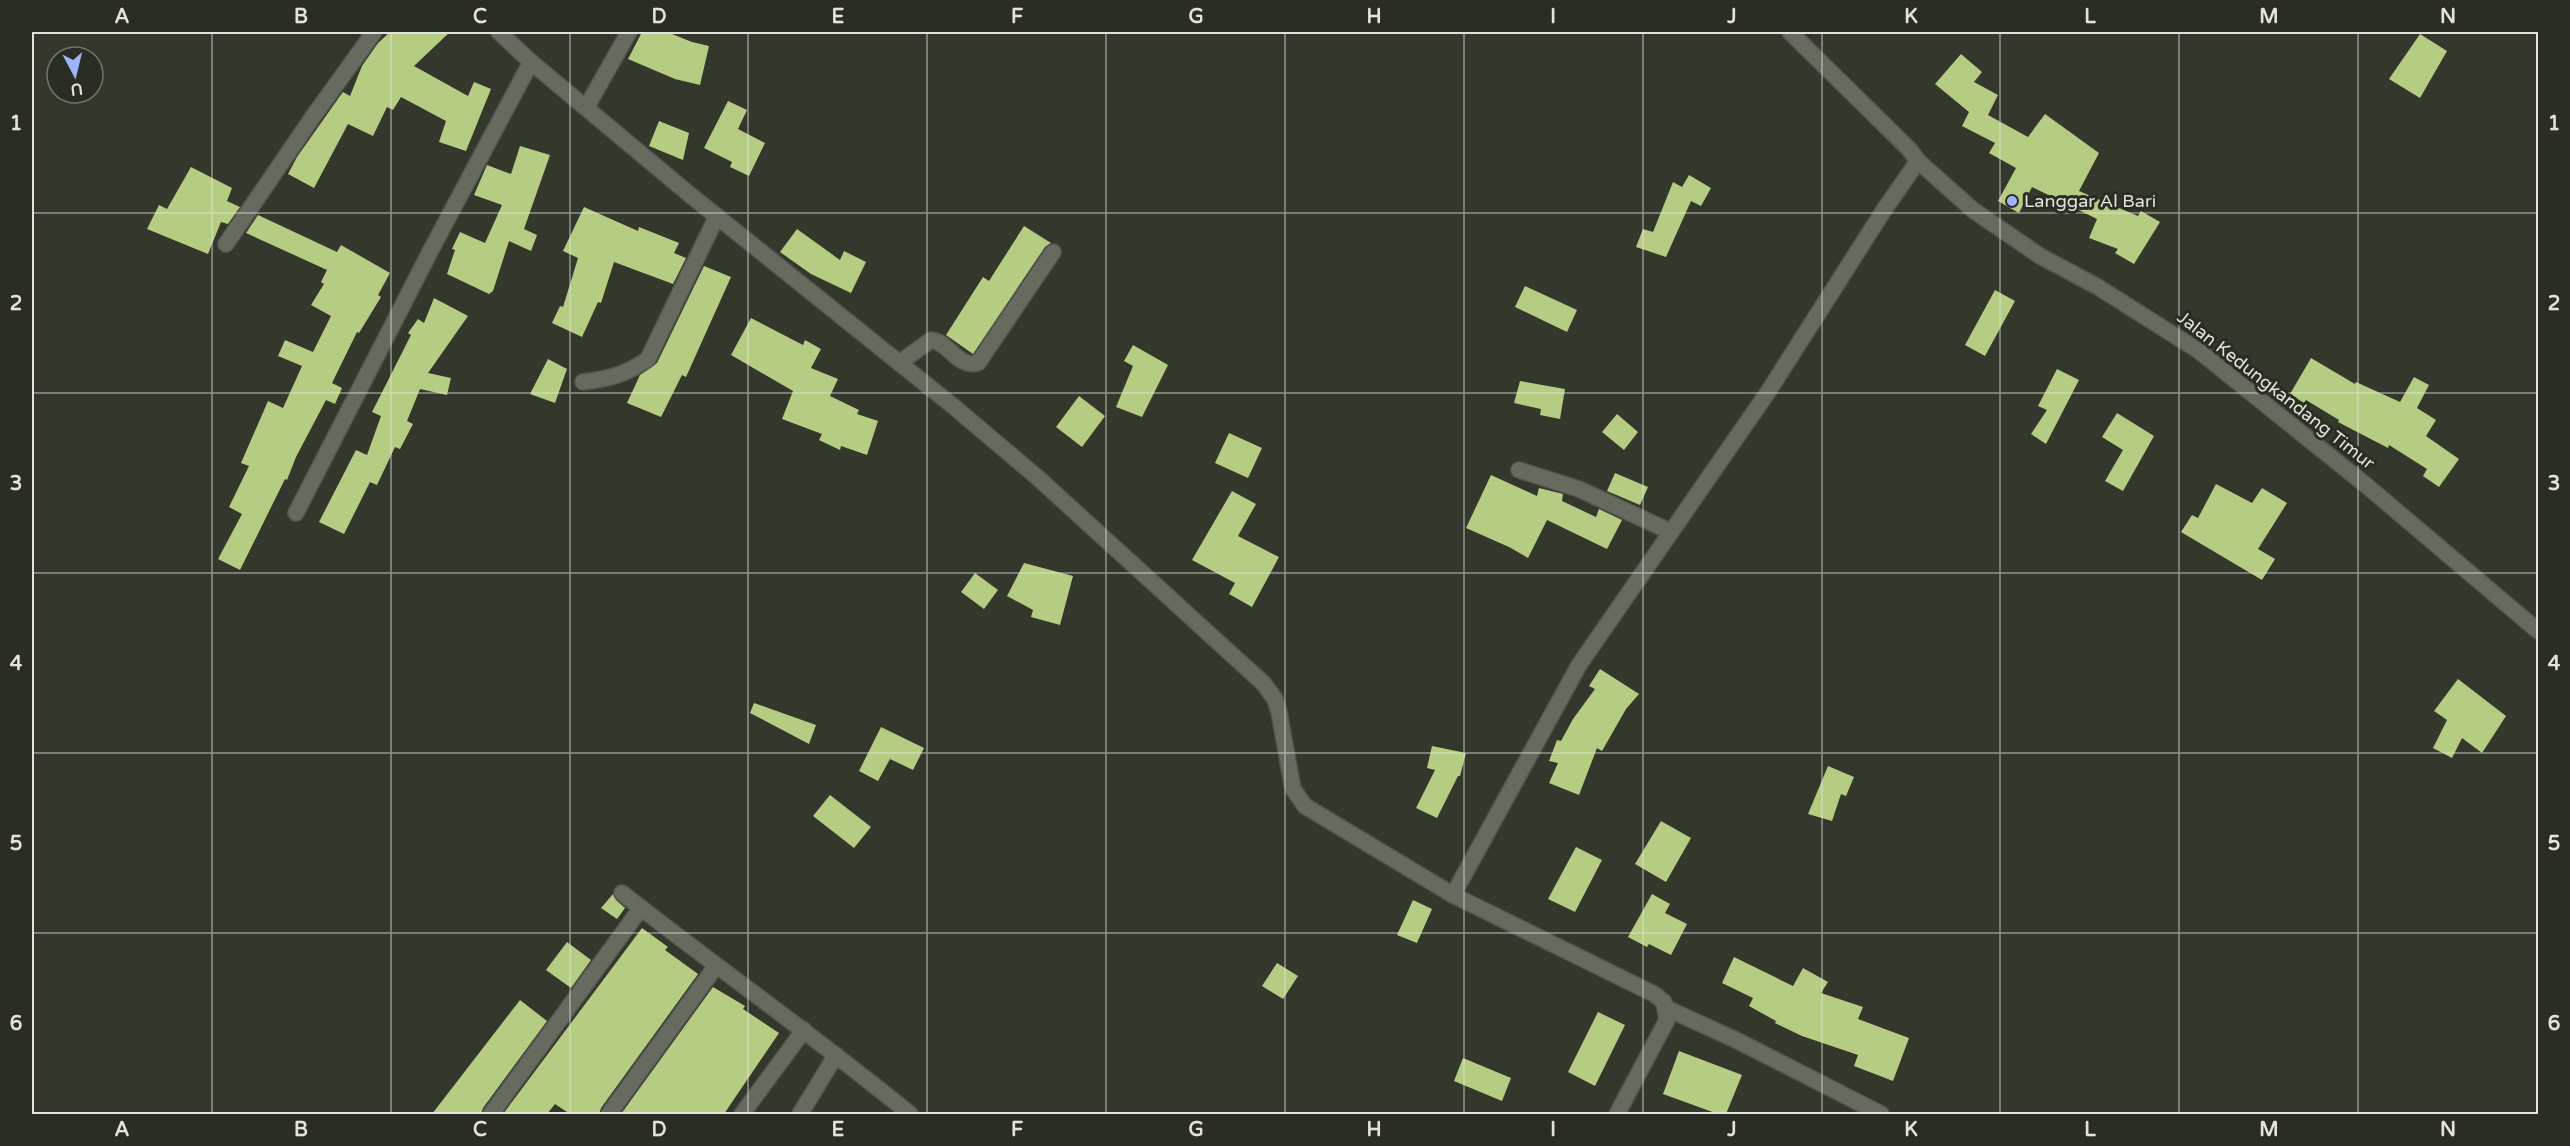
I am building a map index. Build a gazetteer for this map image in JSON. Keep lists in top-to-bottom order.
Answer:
{
  "streets": {
    "street": ["Jalan Kedungkandang Timur"]
  },
  "places": ["Langgar Al Bari"],
  "north": "bottom",
  "grid": {
    "columns": [
      "A",
      "B",
      "C",
      "D",
      "E",
      "F",
      "G",
      "H",
      "I",
      "J",
      "K",
      "L",
      "M",
      "N"
    ],
    "rows": [
      "1",
      "2",
      "3",
      "4",
      "5",
      "6"
    ]
  }
}
